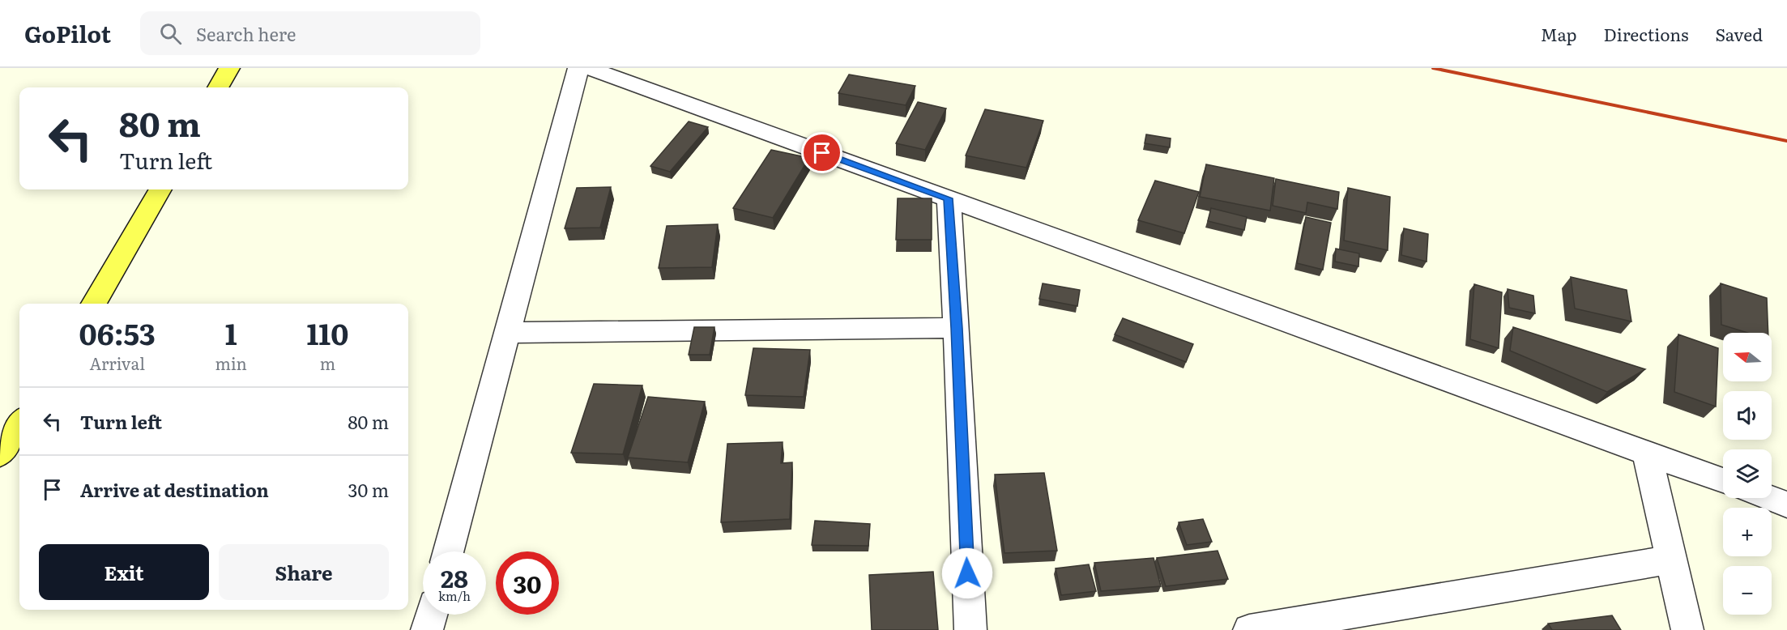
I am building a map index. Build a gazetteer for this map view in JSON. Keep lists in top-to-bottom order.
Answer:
{
  "north": "left",
  "page": {
    "header": "GoPilot",
    "search": "Search here",
    "nav": ["Map", "Directions", "Saved"],
    "turn": ["80 m", "Turn left"],
    "eta": [
      "06:53",
      "Arrival",
      "1",
      "min",
      "110",
      "m"
    ],
    "map_buttons": ["+", "−"],
    "list": [
      {
        "name": "Turn left",
        "value": "80 m"
      },
      {
        "name": "Arrive at destination",
        "value": "30 m"
      }
    ],
    "buttons": ["Exit", "Share"],
    "speed": "28 km/h",
    "limit": "30"
  }
}
